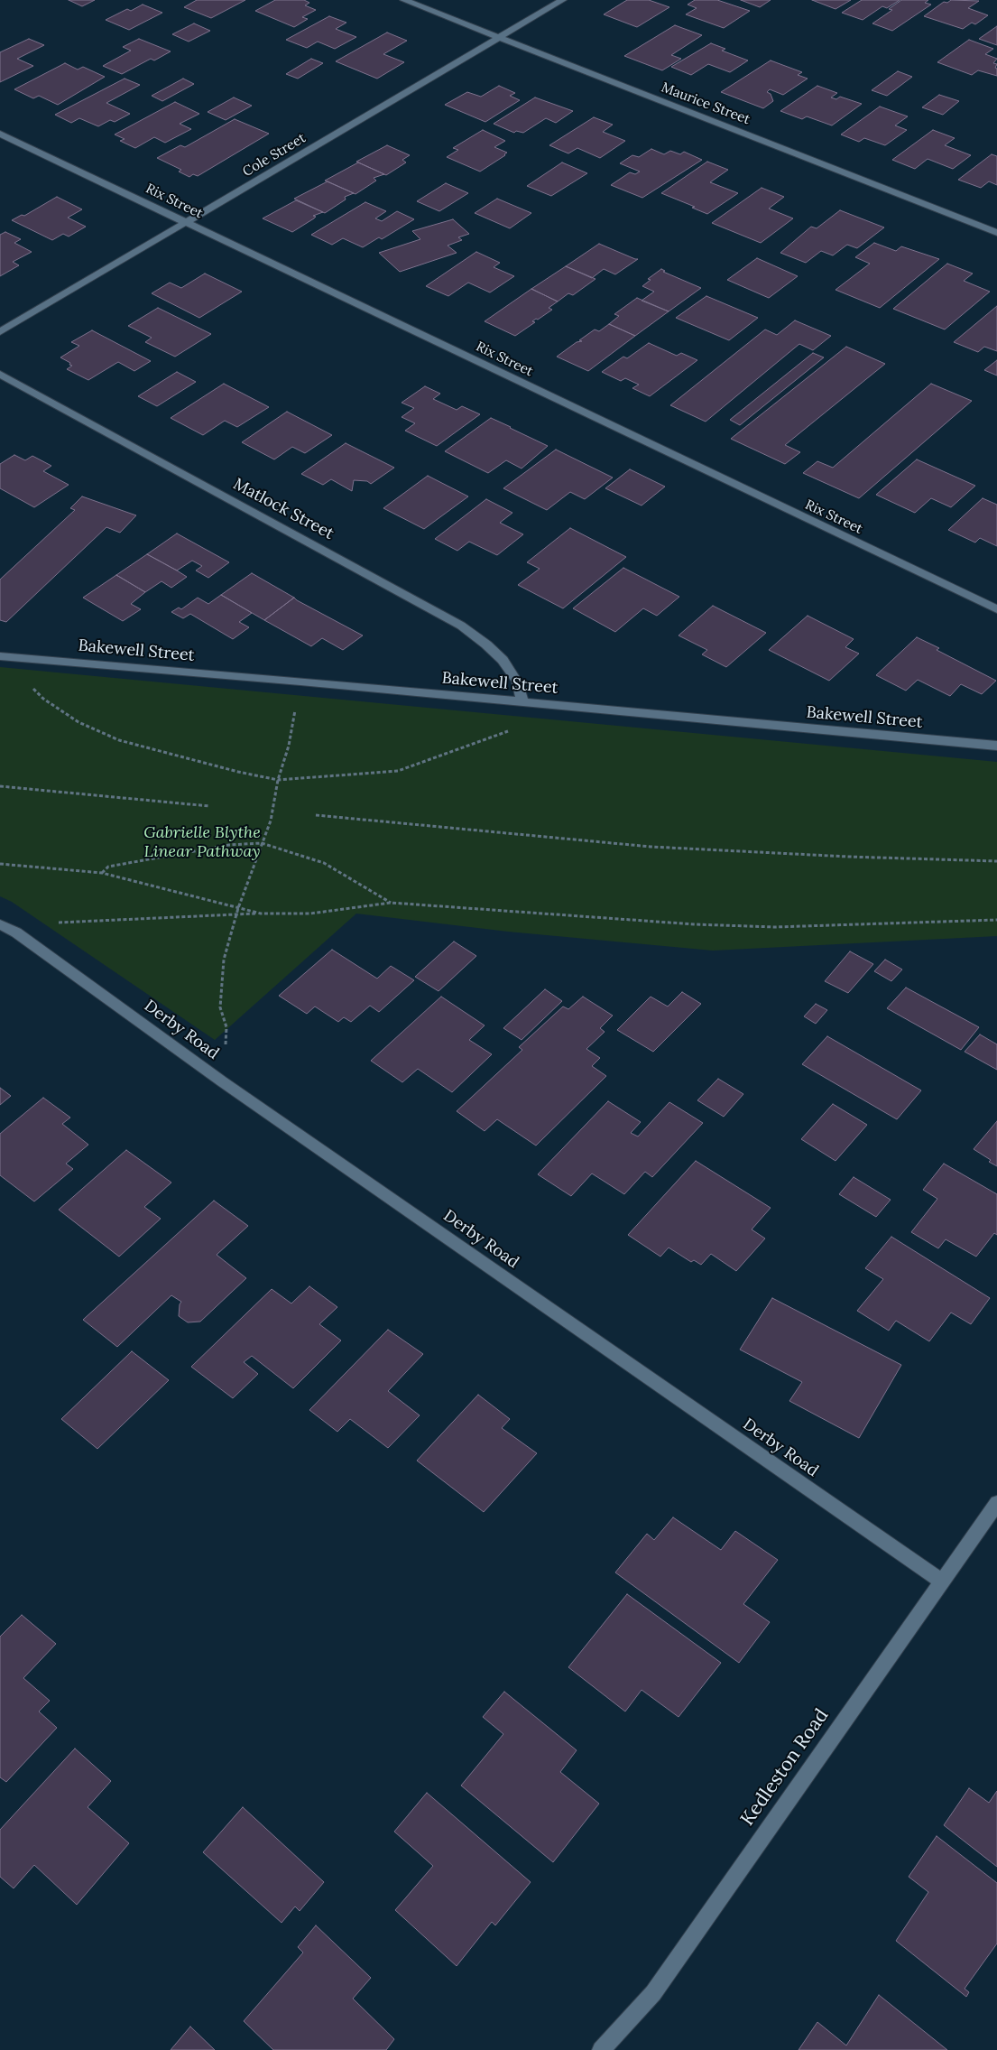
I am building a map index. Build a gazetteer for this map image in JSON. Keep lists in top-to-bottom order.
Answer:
{
  "streets": {
    "street": [
      "Maurice Street",
      "Cole Street",
      "Rix Street",
      "Matlock Street",
      "Bakewell Street",
      "Derby Road",
      "Kedleston Road"
    ]
  },
  "crossings": [
    ["Maurice Street", "Cole Street"],
    ["Cole Street", "Rix Street"],
    ["Matlock Street", "Bakewell Street"],
    ["Derby Road", "Kedleston Road"]
  ],
  "parks": ["Gabrielle Blythe Linear Pathway"]
}
